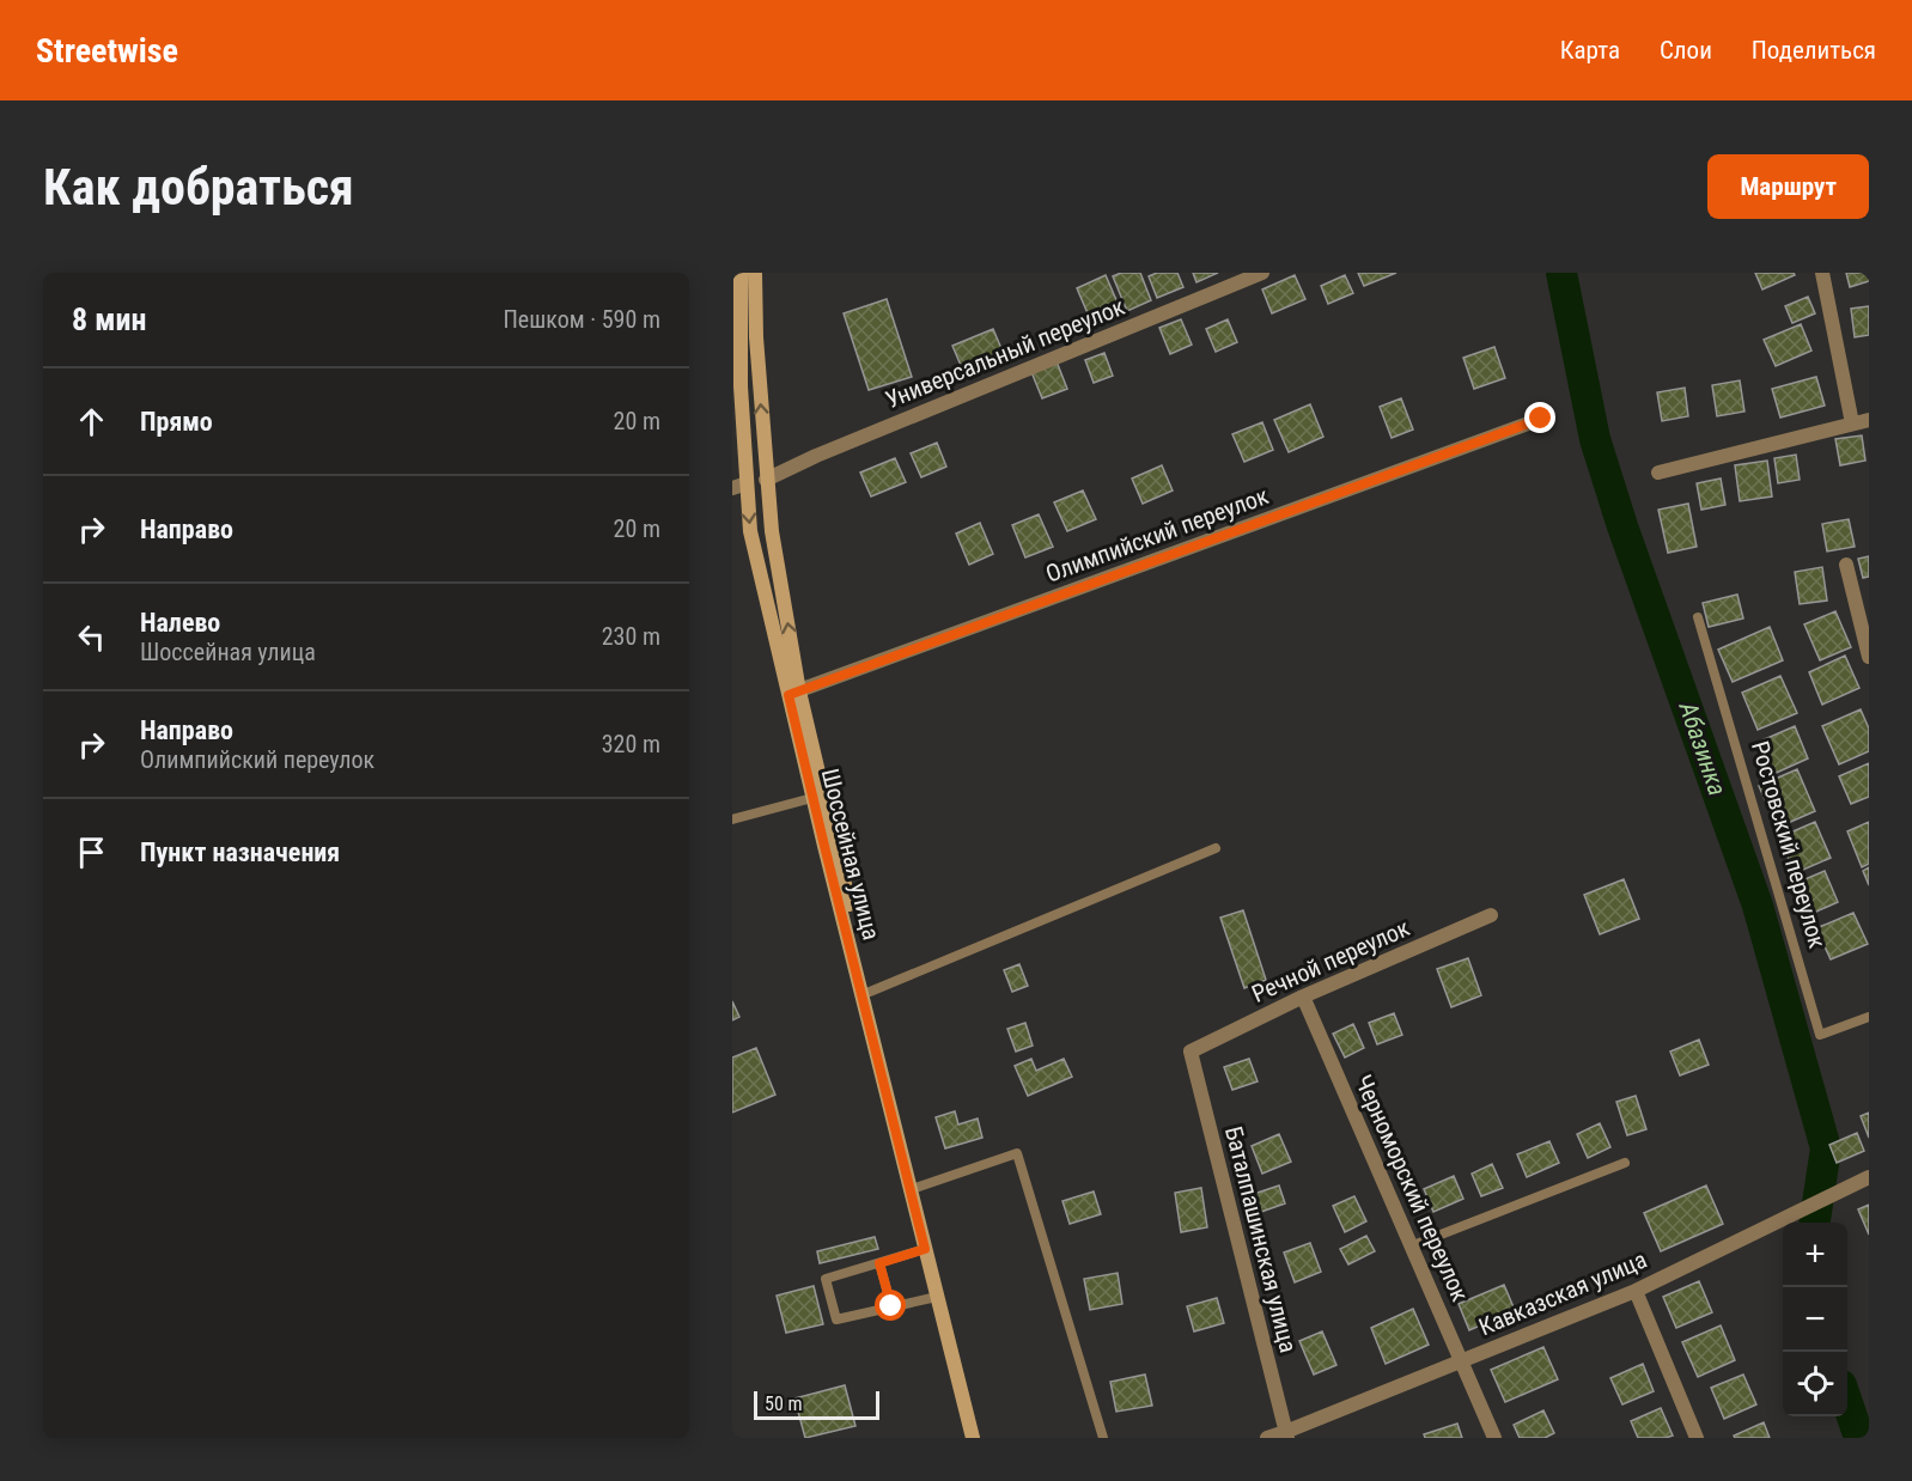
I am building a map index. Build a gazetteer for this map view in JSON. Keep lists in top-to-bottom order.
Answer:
{
  "streets": {
    "main road": ["Шоссейная улица"],
    "street": [
      "Универсальный переулок",
      "Олимпийский переулок",
      "Речной переулок",
      "Черноморский переулок",
      "Баталпашинская улица",
      "Кавказская улица"
    ],
    "lane": ["Ростовский переулок"]
  },
  "crossings": [
    ["Универсальный переулок", "Шоссейная улица"],
    ["Олимпийский переулок", "Шоссейная улица"],
    ["Речной переулок", "Черноморский переулок"],
    ["Речной переулок", "Баталпашинская улица"],
    ["Черноморский переулок", "Кавказская улица"],
    ["Баталпашинская улица", "Кавказская улица"]
  ],
  "water": ["Абазинка"],
  "scale_bar": "50 m",
  "page": {
    "header": "Streetwise",
    "nav": ["Карта", "Слои", "Поделиться"],
    "buttons": "Маршрут",
    "title": "Как добраться",
    "heading": ["8 мин", "Пешком · 590 m"],
    "list": [
      ["Прямо", "20 m"],
      ["Направо", "20 m"],
      ["Налево", "Шоссейная улица", "230 m"],
      ["Направо", "Олимпийский переулок", "320 m"],
      "Пункт назначения"
    ],
    "map_buttons": ["+", "−"],
    "scale": "50 m"
  }
}
